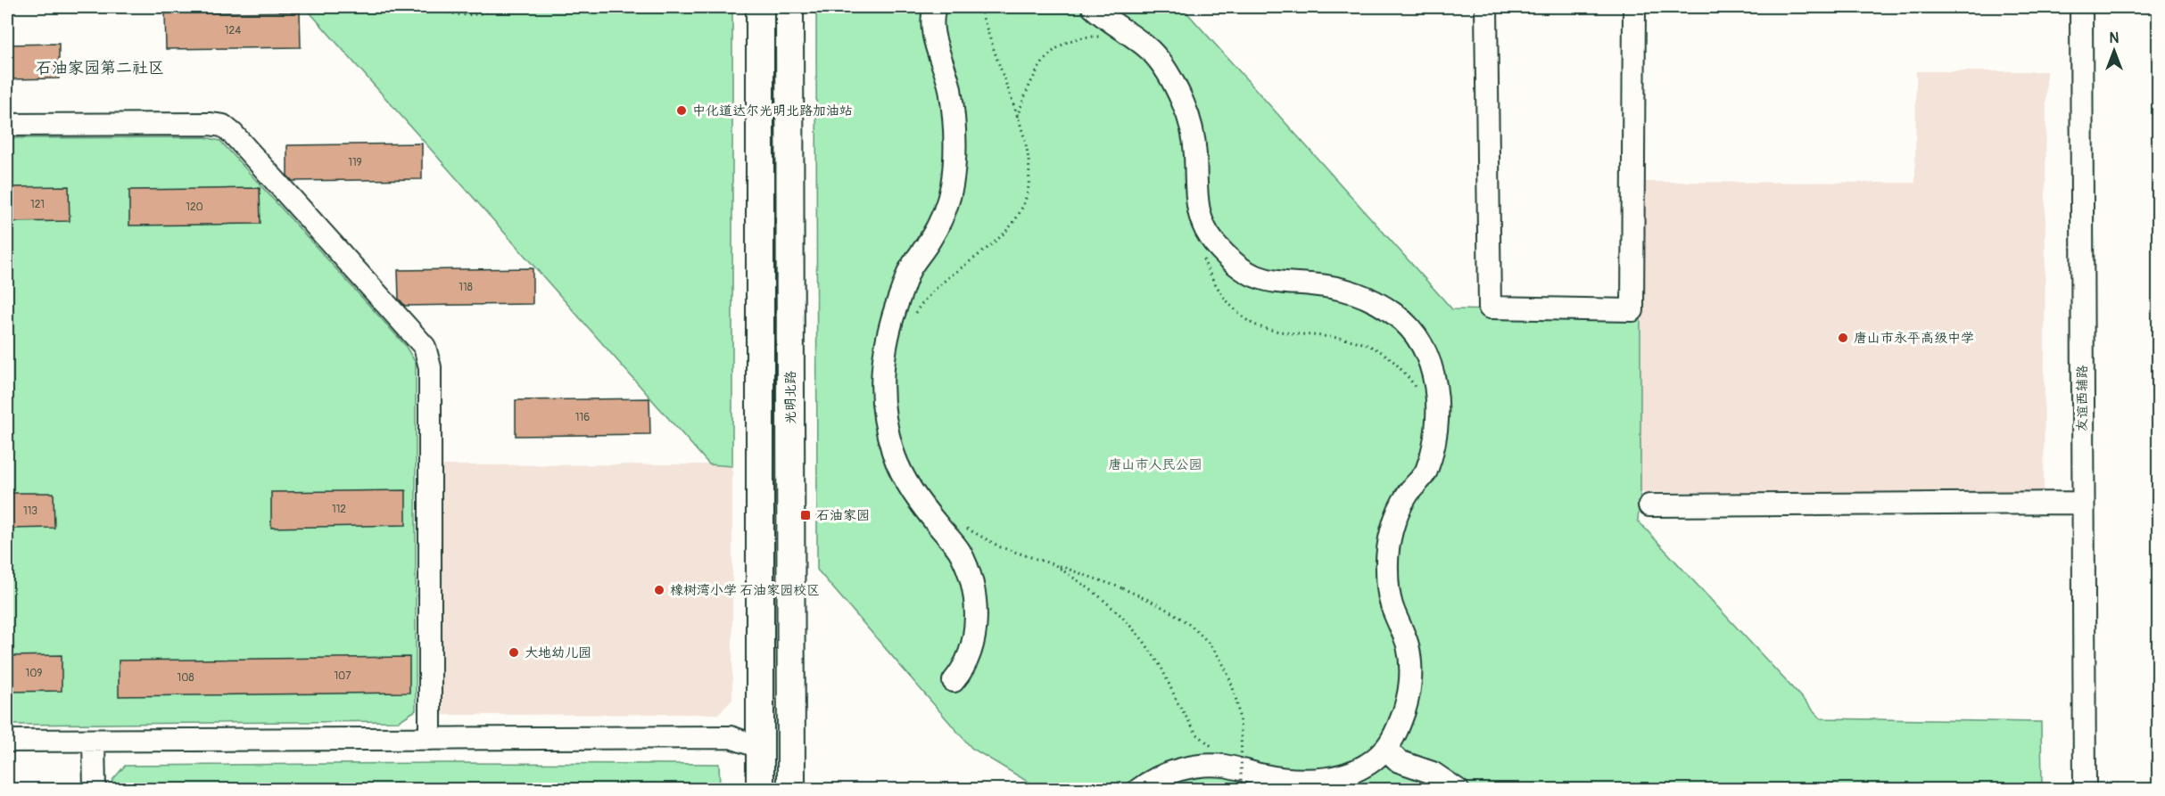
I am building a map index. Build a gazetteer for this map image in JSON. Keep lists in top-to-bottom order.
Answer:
{
  "streets": {
    "main road": ["光明北路"],
    "street": ["友谊西辅路"]
  },
  "districts": ["石油家园第二社区"],
  "parks": ["唐山市人民公园"],
  "places": {
    "other": [
      "中化道达尔光明北路加油站",
      "唐山市永平高级中学",
      "橡树湾小学 石油家园校区",
      "大地幼儿园"
    ],
    "transit": ["石油家园"]
  },
  "house_numbers": [
    "124",
    "119",
    "121",
    "120",
    "118",
    "116",
    "112",
    "113",
    "109",
    "107",
    "108"
  ],
  "north": "top"
}
